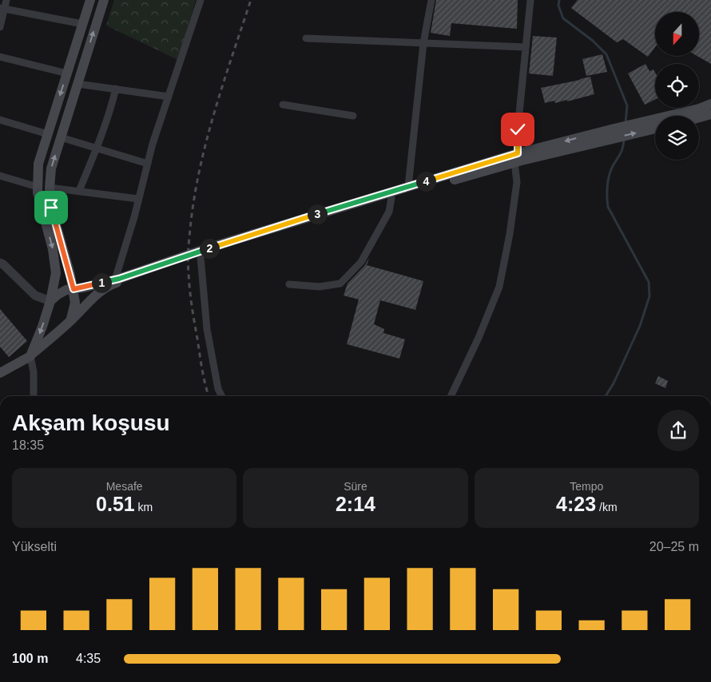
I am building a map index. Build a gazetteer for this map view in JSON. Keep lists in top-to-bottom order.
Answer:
{
  "north": "bottom",
  "page": {
    "pins": [
      "4",
      "3",
      "2",
      "1"
    ],
    "heading": ["Akşam koşusu", "18:35"],
    "stats": [
      ["Mesafe", "0.51 km"],
      ["Süre", "2:14"],
      ["Tempo", "4:23 /km"]
    ],
    "chart": ["Yükselti", "20–25 m"],
    "list": [
      {
        "name": "100 m",
        "note": "4:35"
      }
    ]
  }
}
